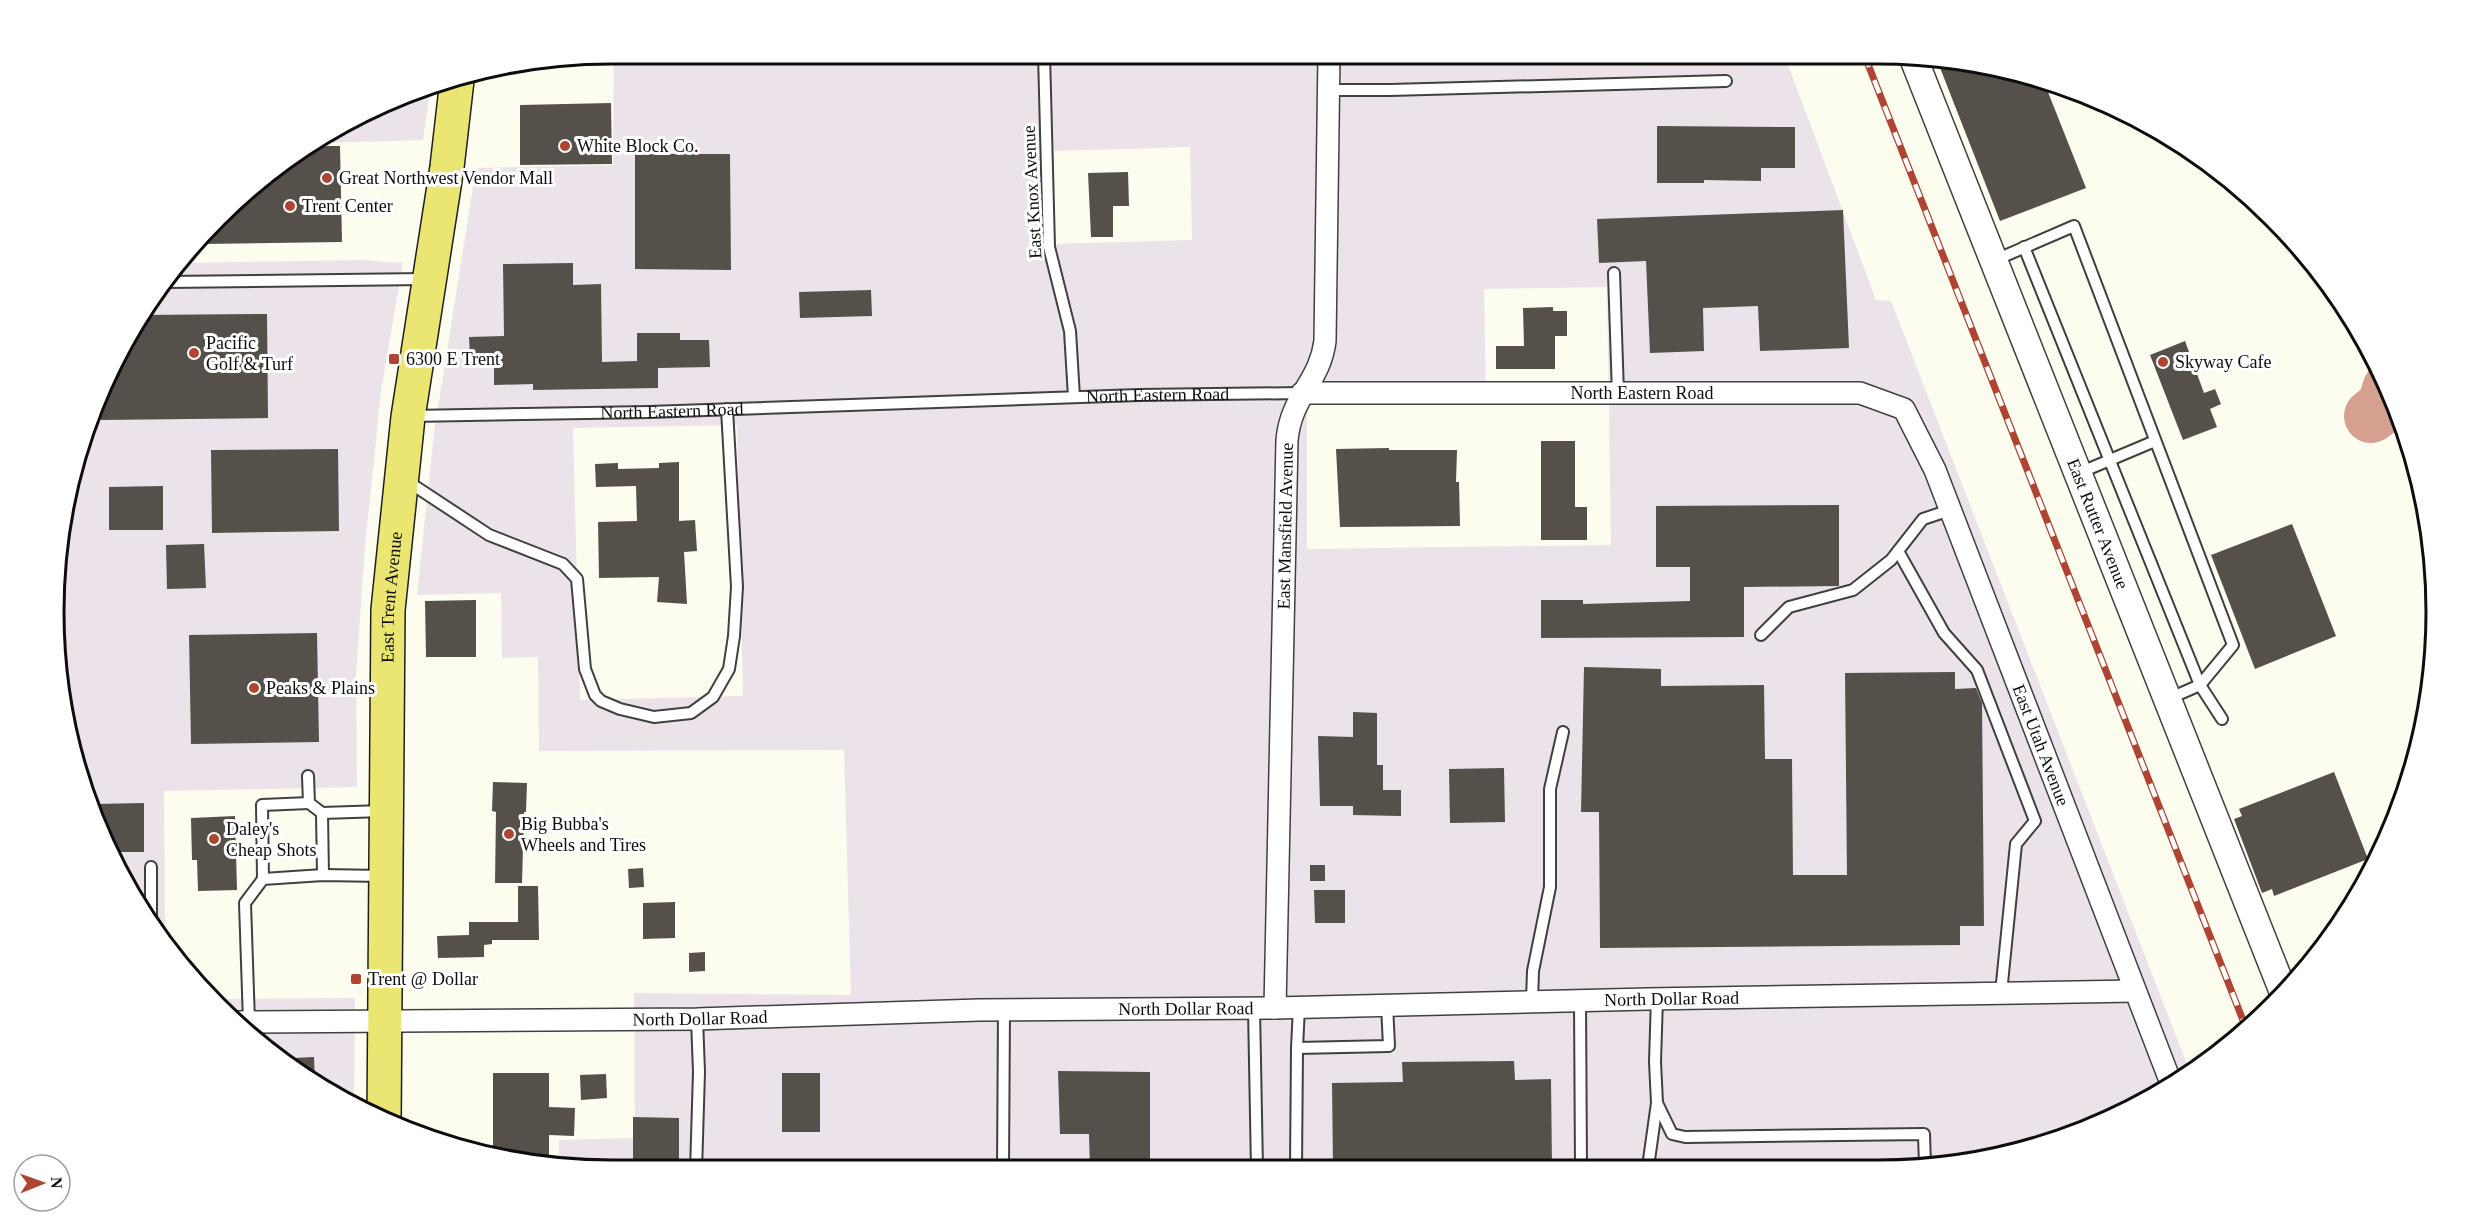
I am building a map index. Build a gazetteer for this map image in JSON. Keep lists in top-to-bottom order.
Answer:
{
  "streets": {
    "main road": ["East Trent Avenue"],
    "street": [
      "North Eastern Road",
      "East Rutter Avenue",
      "East Mansfield Avenue",
      "East Utah Avenue",
      "North Dollar Road"
    ],
    "lane": ["East Knox Avenue"]
  },
  "crossings": [
    ["East Knox Avenue", "North Eastern Road"],
    ["North Eastern Road", "East Mansfield Avenue"],
    ["North Eastern Road", "East Trent Avenue"],
    ["North Eastern Road", "East Utah Avenue"],
    ["East Mansfield Avenue", "North Dollar Road"],
    ["East Trent Avenue", "North Dollar Road"],
    ["East Utah Avenue", "North Dollar Road"]
  ],
  "places": {
    "other": [
      "White Block Co.",
      "Great Northwest Vendor Mall",
      "Trent Center",
      "Pacific Golf & Turf",
      "Skyway Cafe",
      "Peaks & Plains",
      "Big Bubba's Wheels and Tires",
      "Daley's Cheap Shots"
    ],
    "transit": ["6300 E Trent", "Trent @ Dollar"]
  },
  "north": "right"
}
